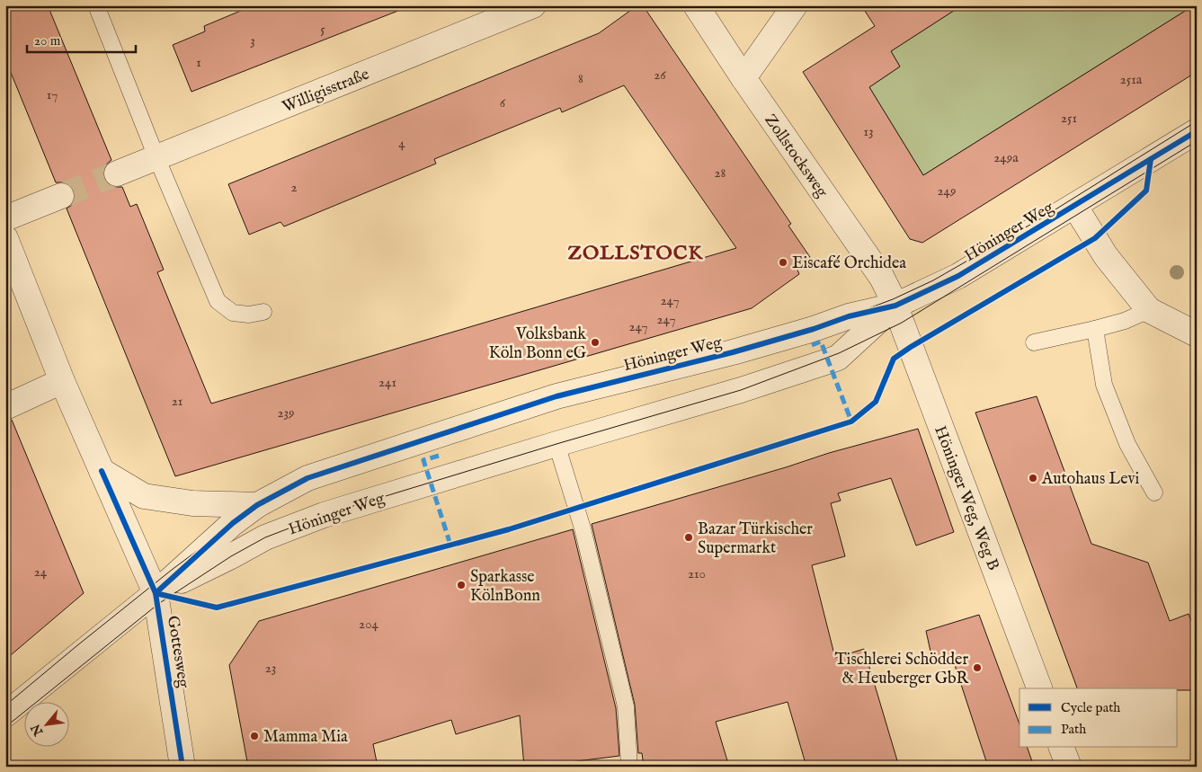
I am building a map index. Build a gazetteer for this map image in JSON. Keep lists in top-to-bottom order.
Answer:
{
  "streets": {
    "street": [
      "Willigisstraße",
      "Zollstocksweg",
      "Höninger Weg",
      "Höninger Weg, Weg B",
      "Gottesweg"
    ]
  },
  "crossings": [
    ["Zollstocksweg", "Höninger Weg"],
    ["Zollstocksweg", "Höninger Weg, Weg B"],
    ["Höninger Weg", "Höninger Weg, Weg B"],
    ["Höninger Weg", "Gottesweg"]
  ],
  "districts": ["ZOLLSTOCK"],
  "places": [
    "Eiscafé Orchidea",
    "Volksbank Köln Bonn eG",
    "Autohaus Levi",
    "Bazar Türkischer Supermarkt",
    "Sparkasse KölnBonn",
    "Tischlerei Schödder & Heuberger GbR",
    "Mamma Mia"
  ],
  "house_numbers": [
    "5",
    "3",
    "1",
    "26",
    "8",
    "251a",
    "17",
    "6",
    "251",
    "13",
    "4",
    "249a",
    "28",
    "2",
    "249",
    "247",
    "247",
    "247",
    "241",
    "21",
    "239",
    "24",
    "210",
    "204",
    "23"
  ],
  "legend": ["Cycle path", "Path"],
  "scale_bar": "20 m",
  "north": "bottom left"
}
